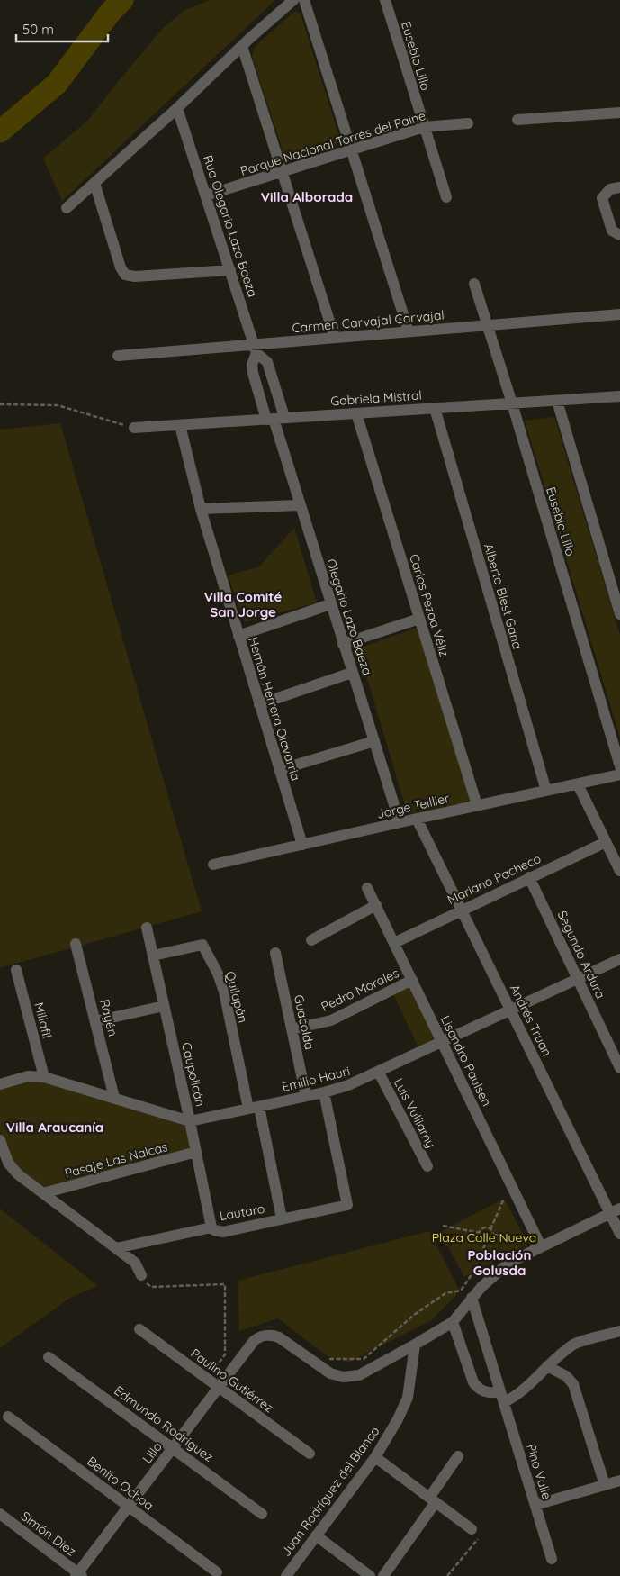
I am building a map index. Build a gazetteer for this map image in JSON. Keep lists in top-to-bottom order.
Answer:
{
  "streets": {
    "street": [
      "Eusebio Lillo",
      "Parque Nacional Torres del Paine",
      "Rua Olegario Lazo Baeza",
      "Carmen Carvajal Carvajal",
      "Gabriela Mistral",
      "Alberto Blest Gana",
      "Carlos Pezoa Véliz",
      "Olegario Lazo Baeza",
      "Hernán Herrera Olavarria",
      "Jorge Teillier",
      "Mariano Pacheco",
      "Segundo Ardura",
      "Pedro Morales",
      "Quilapán",
      "Rayén",
      "Millafil",
      "Andrés Truan",
      "Guacolda",
      "Lisandro Paulsen",
      "Caupolicán",
      "Emilio Hauri",
      "Luis Vulliamy",
      "Pasaje Las Nalcas",
      "Lautaro",
      "Paulino Gutiérrez",
      "Edmundo Rodríguez",
      "Lillo",
      "Pino Valle",
      "Benito Ochoa",
      "Juan Rodríguez del Blanco",
      "Simón Diez"
    ]
  },
  "crossings": [
    ["Eusebio Lillo", "Parque Nacional Torres del Paine"],
    ["Eusebio Lillo", "Carmen Carvajal Carvajal"],
    ["Eusebio Lillo", "Gabriela Mistral"],
    ["Parque Nacional Torres del Paine", "Rua Olegario Lazo Baeza"],
    ["Rua Olegario Lazo Baeza", "Carmen Carvajal Carvajal"],
    ["Rua Olegario Lazo Baeza", "Gabriela Mistral"],
    ["Rua Olegario Lazo Baeza", "Olegario Lazo Baeza"],
    ["Gabriela Mistral", "Alberto Blest Gana"],
    ["Gabriela Mistral", "Carlos Pezoa Véliz"],
    ["Gabriela Mistral", "Olegario Lazo Baeza"],
    ["Gabriela Mistral", "Hernán Herrera Olavarria"],
    ["Alberto Blest Gana", "Jorge Teillier"],
    ["Carlos Pezoa Véliz", "Jorge Teillier"],
    ["Olegario Lazo Baeza", "Jorge Teillier"],
    ["Hernán Herrera Olavarria", "Jorge Teillier"],
    ["Jorge Teillier", "Andrés Truan"],
    ["Mariano Pacheco", "Segundo Ardura"],
    ["Mariano Pacheco", "Andrés Truan"],
    ["Mariano Pacheco", "Lisandro Paulsen"],
    ["Segundo Ardura", "Emilio Hauri"],
    ["Pedro Morales", "Guacolda"],
    ["Pedro Morales", "Lisandro Paulsen"],
    ["Quilapán", "Caupolicán"],
    ["Quilapán", "Emilio Hauri"],
    ["Quilapán", "Lautaro"],
    ["Rayén", "Emilio Hauri"],
    ["Millafil", "Emilio Hauri"],
    ["Andrés Truan", "Emilio Hauri"],
    ["Guacolda", "Emilio Hauri"],
    ["Lisandro Paulsen", "Emilio Hauri"],
    ["Caupolicán", "Emilio Hauri"],
    ["Caupolicán", "Pasaje Las Nalcas"],
    ["Caupolicán", "Lautaro"],
    ["Emilio Hauri", "Luis Vulliamy"],
    ["Emilio Hauri", "Lautaro"],
    ["Paulino Gutiérrez", "Lillo"],
    ["Edmundo Rodríguez", "Lillo"],
    ["Lillo", "Benito Ochoa"],
    ["Lillo", "Juan Rodríguez del Blanco"],
    ["Lillo", "Simón Diez"]
  ],
  "districts": [
    "Villa Alborada",
    "Villa Comité San Jorge",
    "Villa Araucanía",
    "Población Golusda"
  ],
  "parks": ["Plaza Calle Nueva"],
  "scale_bar": "50 m"
}
